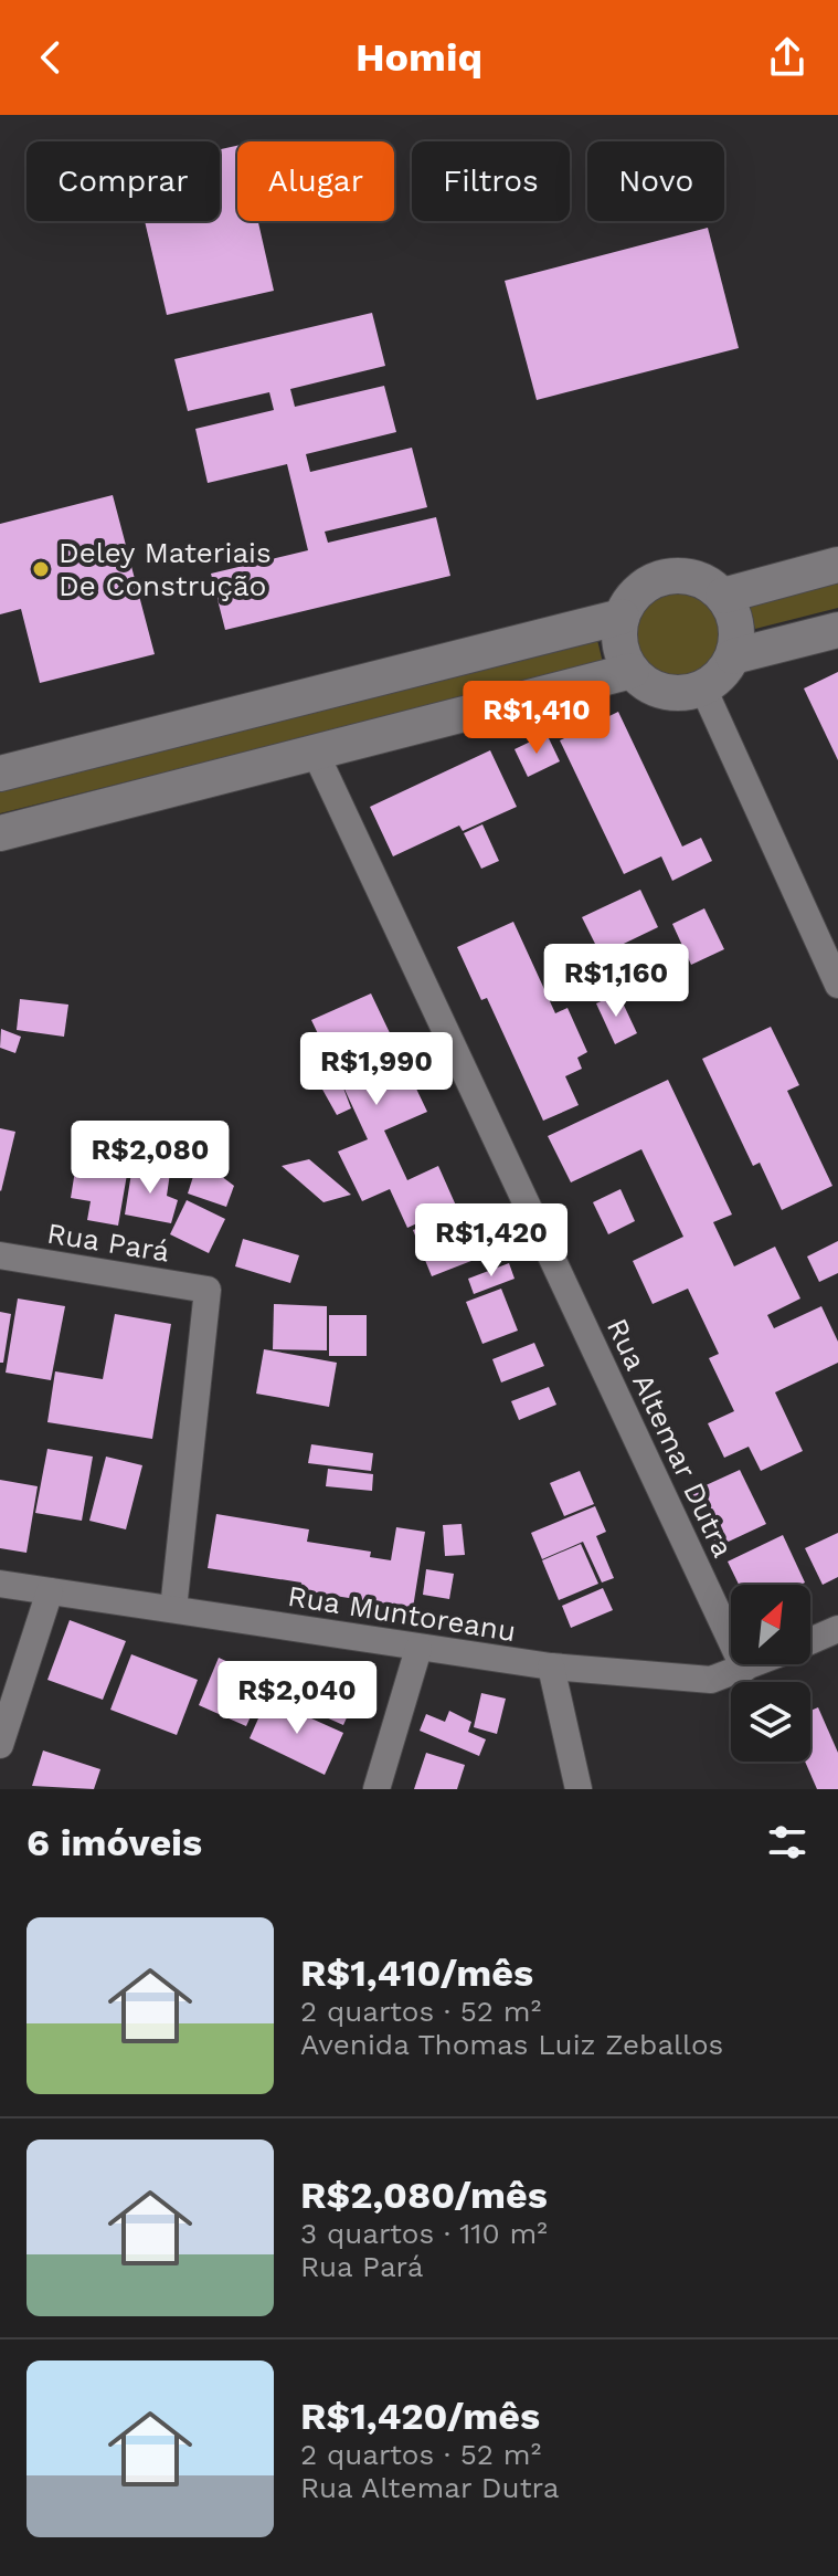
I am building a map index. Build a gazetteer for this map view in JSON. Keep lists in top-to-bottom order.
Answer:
{
  "streets": {
    "street": ["Rua Pará", "Rua Altemar Dutra", "Rua Muntoreanu"]
  },
  "crossings": [
    ["Rua Pará", "Rua Muntoreanu"],
    ["Rua Altemar Dutra", "Rua Muntoreanu"]
  ],
  "places": ["Deley Materiais De Construção"],
  "north": "top right",
  "page": {
    "header": "Homiq",
    "chip": [
      "Comprar",
      "Alugar",
      "Filtros",
      "Novo"
    ],
    "price": [
      "R$1,410",
      "R$1,160",
      "R$1,990",
      "R$2,080",
      "R$1,420",
      "R$2,040"
    ],
    "heading": "6 imóveis",
    "list": [
      {
        "name": "R$1,410/mês",
        "note": "2 quartos · 52 m² · Avenida Thomas Luiz Zeballos"
      },
      {
        "name": "R$2,080/mês",
        "note": "3 quartos · 110 m² · Rua Pará"
      },
      {
        "name": "R$1,420/mês",
        "note": "2 quartos · 52 m² · Rua Altemar Dutra"
      }
    ]
  }
}
